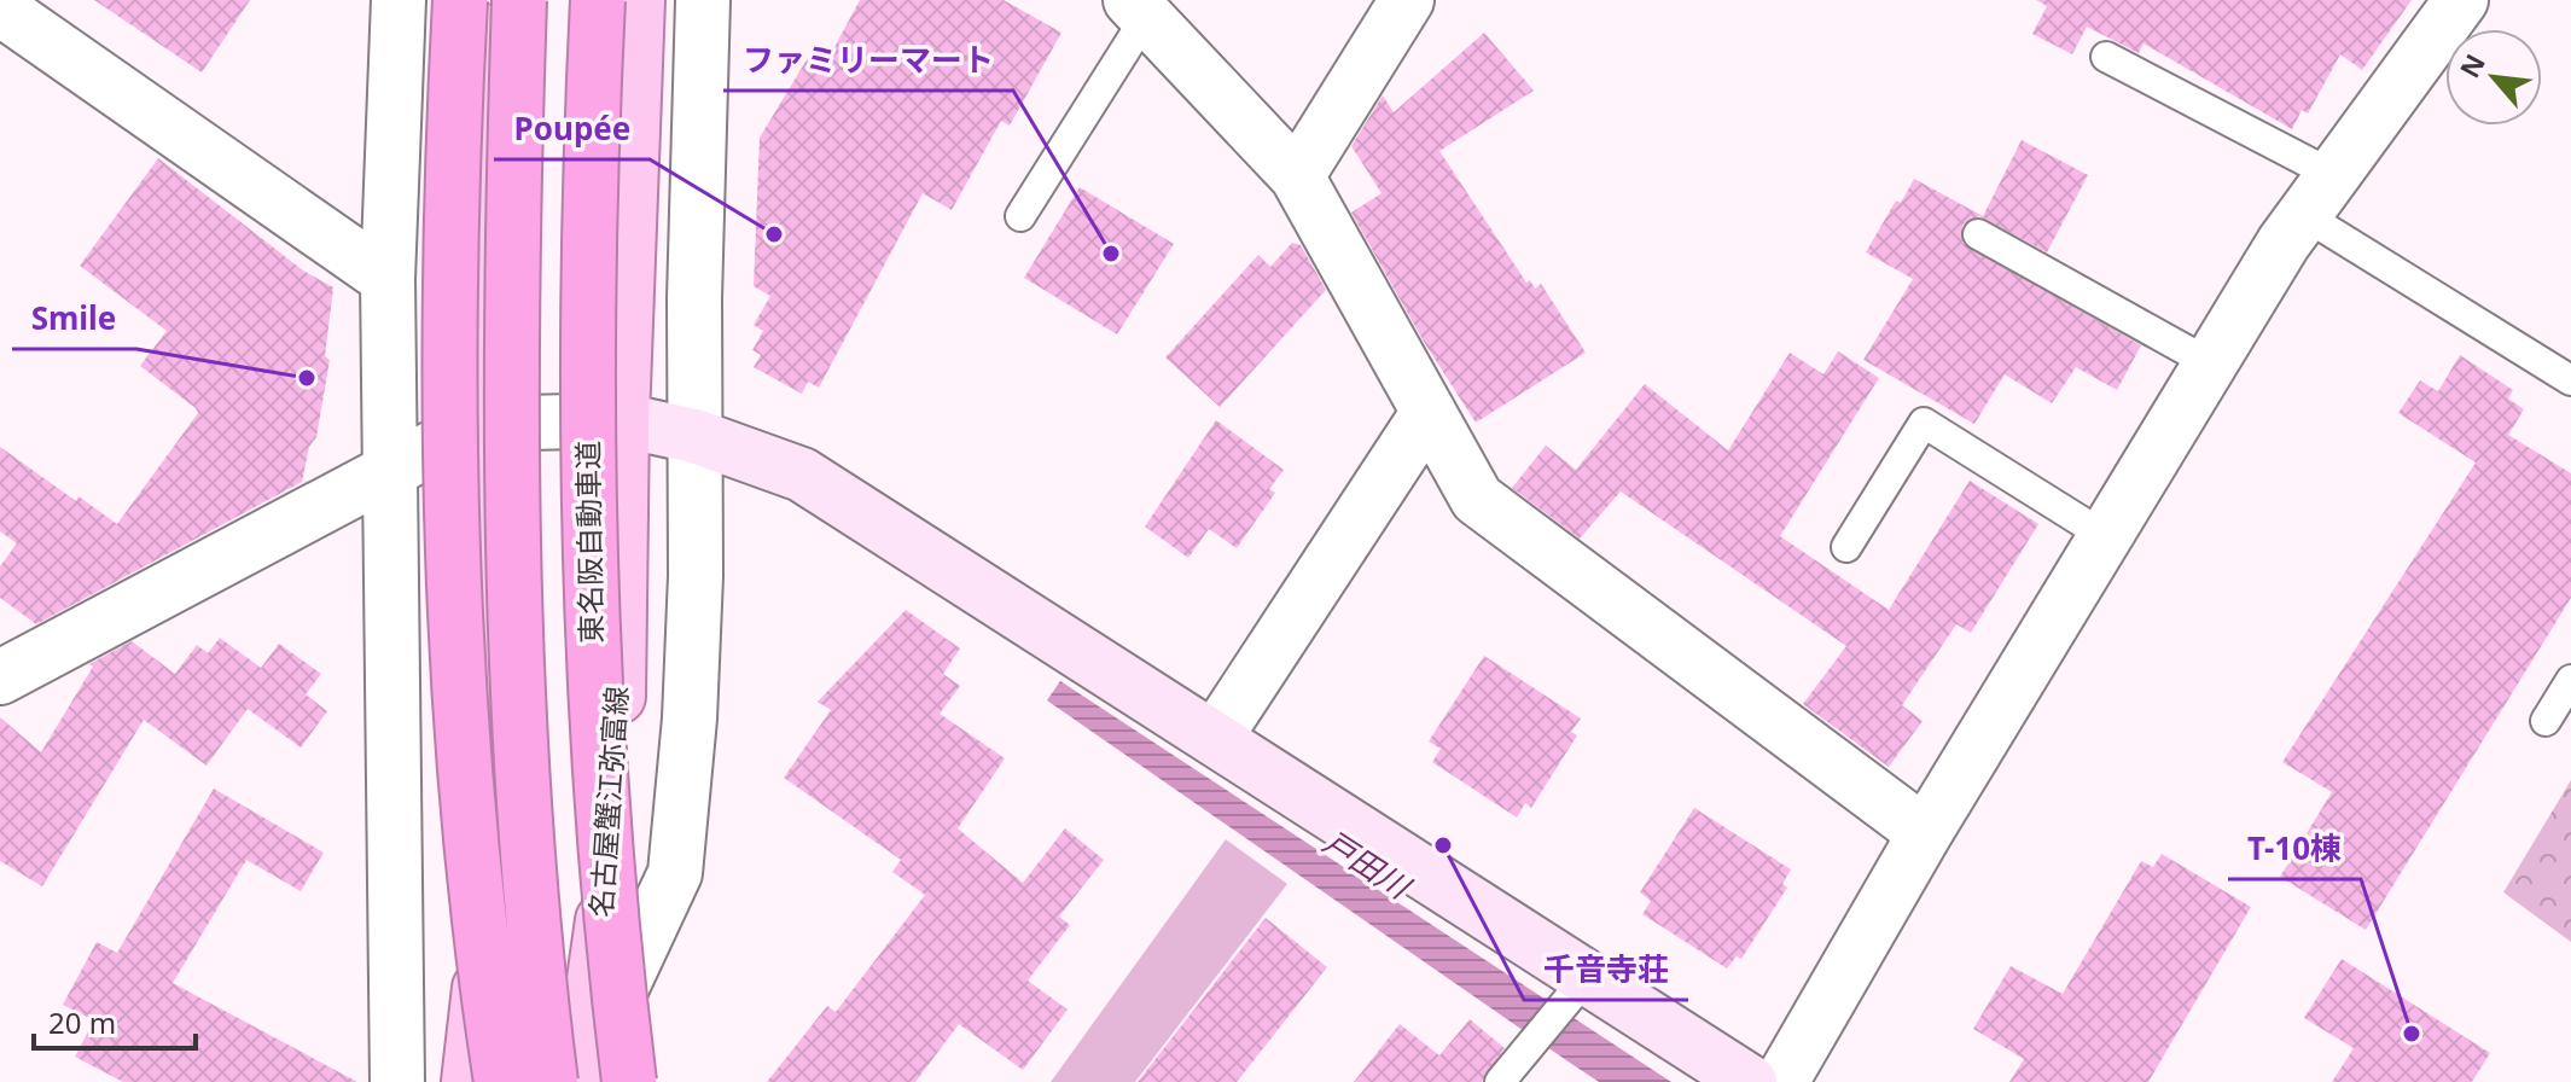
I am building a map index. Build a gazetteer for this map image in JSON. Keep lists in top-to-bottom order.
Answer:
{
  "streets": {
    "highway": ["東名阪自動車道"],
    "main road": ["名古屋蟹江弥富線"]
  },
  "crossings": [
    ["東名阪自動車道", "名古屋蟹江弥富線"]
  ],
  "water": ["戸田川"],
  "places": [
    "Poupée",
    "ファミリーマート",
    "Smile",
    "千音寺荘",
    "T-10棟"
  ],
  "scale_bar": "20 m",
  "north": "top left"
}
